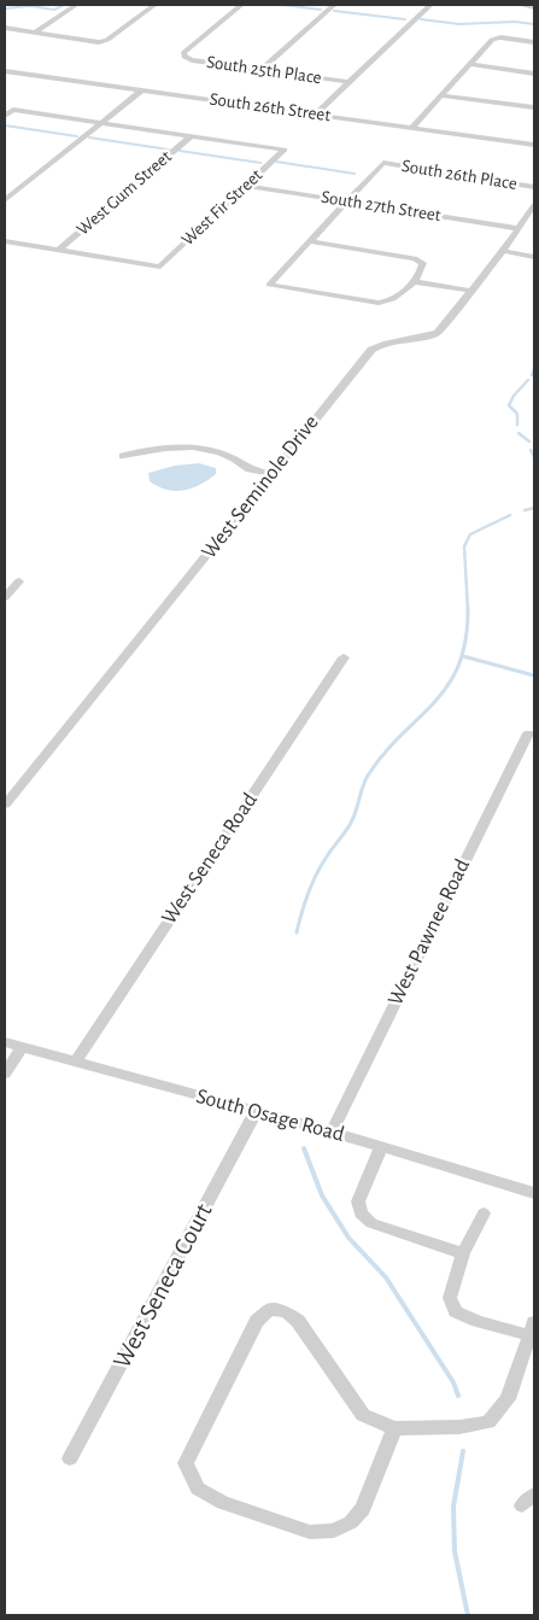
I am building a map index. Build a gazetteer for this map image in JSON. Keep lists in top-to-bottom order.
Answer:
{
  "streets": {
    "street": [
      "South 25th Place",
      "South 26th Street",
      "South 26th Place",
      "West Gum Street",
      "South 27th Street",
      "West Fir Street",
      "West Seminole Drive",
      "West Seneca Road",
      "West Pawnee Road",
      "South Osage Road",
      "West Seneca Court"
    ]
  },
  "crossings": [
    ["South 26th Place", "South 27th Street"],
    ["West Gum Street", "West Fir Street"],
    ["South 27th Street", "West Fir Street"],
    ["South 27th Street", "West Seminole Drive"],
    ["West Seneca Road", "South Osage Road"],
    ["West Pawnee Road", "South Osage Road"],
    ["South Osage Road", "West Seneca Court"]
  ]
}
